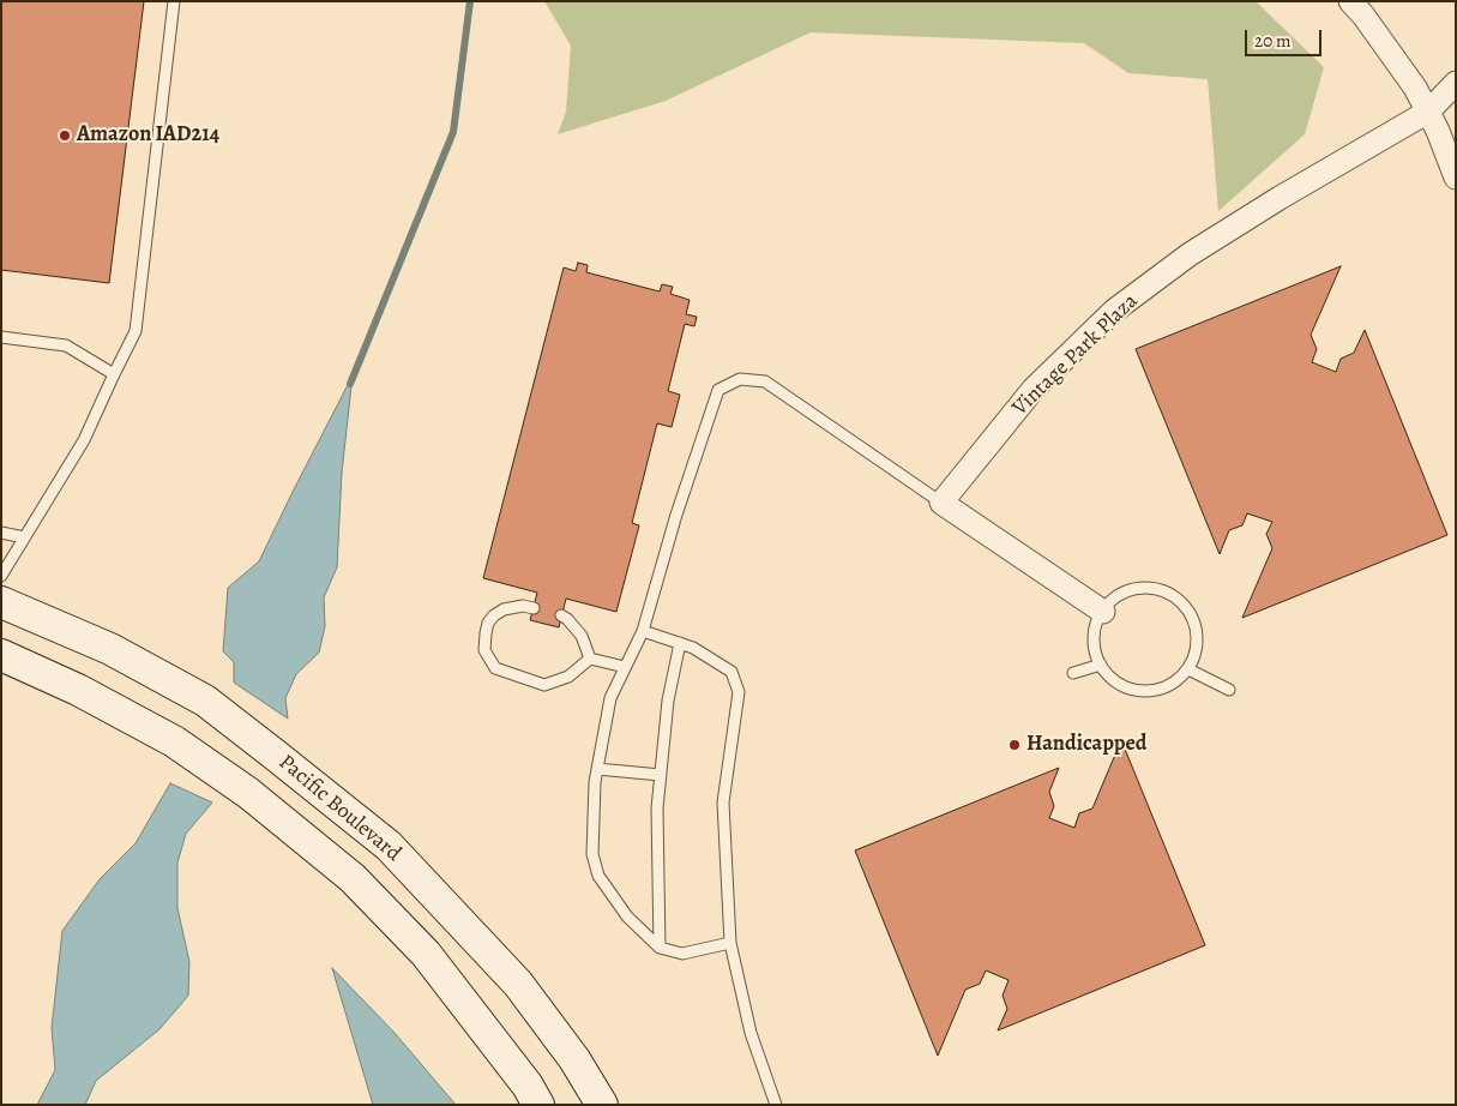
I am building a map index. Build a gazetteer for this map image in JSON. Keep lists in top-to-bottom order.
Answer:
{
  "streets": {
    "main road": ["Pacific Boulevard"],
    "street": ["Vintage Park Plaza"]
  },
  "places": ["Amazon IAD214", "Handicapped"],
  "scale_bar": "20 m"
}
